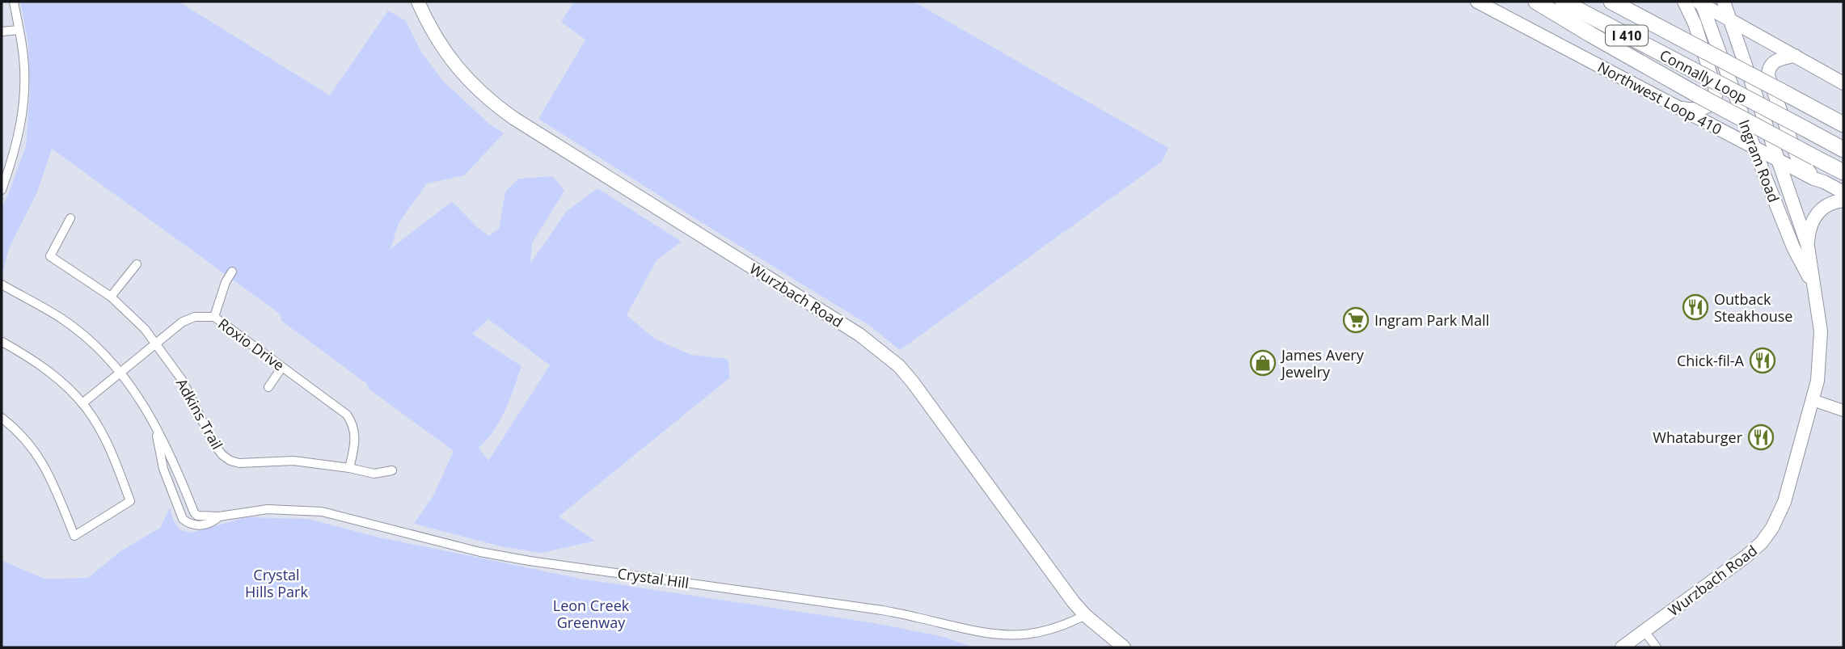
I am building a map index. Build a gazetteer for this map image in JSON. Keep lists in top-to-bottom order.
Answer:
{
  "streets": {
    "highway": ["I 410", "Connally Loop"],
    "main road": ["Northwest Loop 410", "Ingram Road", "Wurzbach Road"],
    "street": ["Roxio Drive", "Adkins Trail", "Crystal Hill"]
  },
  "crossings": [
    ["Northwest Loop 410", "Ingram Road"],
    ["Ingram Road", "Wurzbach Road"],
    ["Wurzbach Road", "Crystal Hill"],
    ["Roxio Drive", "Adkins Trail"]
  ],
  "parks": ["Crystal Hills Park", "Leon Creek Greenway"],
  "places": {
    "restaurant": ["Outback Steakhouse", "Chick-fil-A", "Whataburger"],
    "supermarket": ["Ingram Park Mall"],
    "shop": ["James Avery Jewelry"]
  }
}
